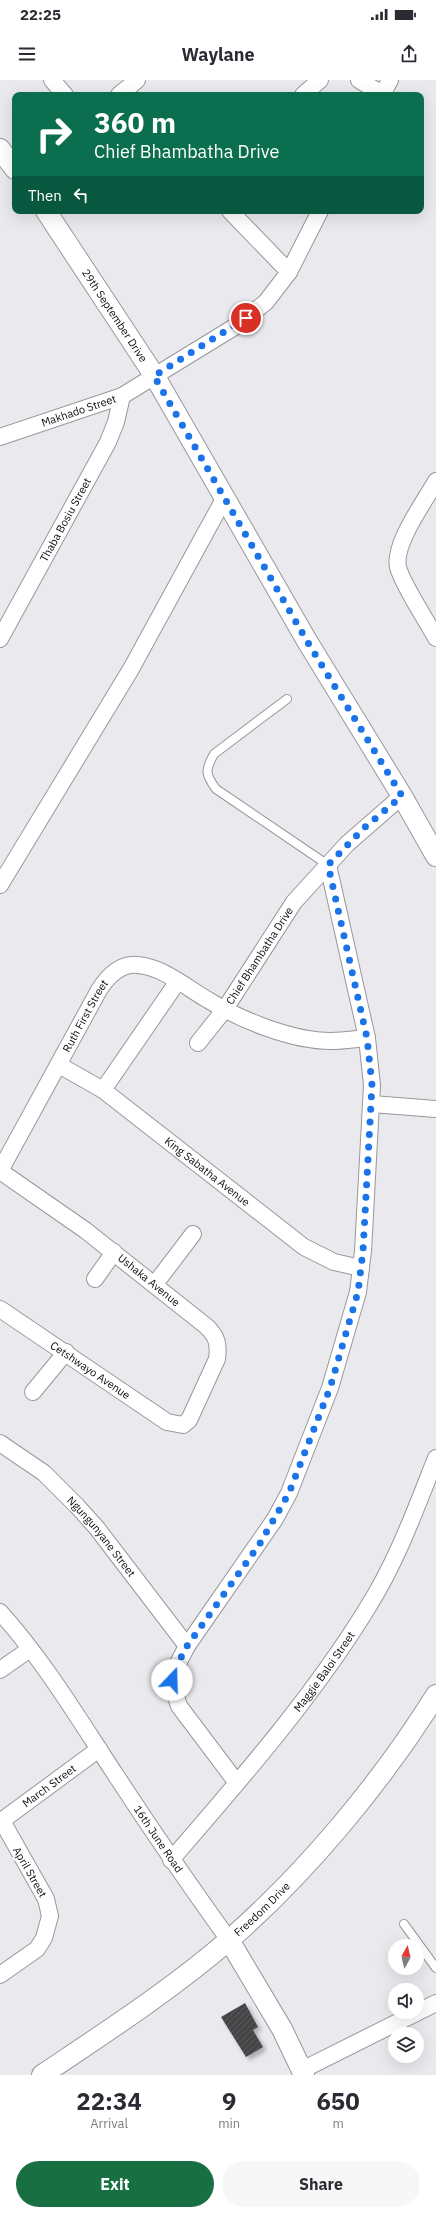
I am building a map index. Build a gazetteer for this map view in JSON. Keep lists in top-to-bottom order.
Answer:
{
  "streets": {
    "street": [
      "29th September Drive",
      "Makhado Street",
      "Thaba Bosiu Street",
      "Chief Bhambatha Drive",
      "Ruth First Street",
      "King Sabatha Avenue",
      "Ushaka Avenue",
      "Cetshwayo Avenue",
      "Ngungunyane Street",
      "Maggie Baloi Street",
      "March Street",
      "16th June Road",
      "April Street",
      "Freedom Drive"
    ]
  },
  "crossings": [
    ["29th September Drive", "Makhado Street"],
    ["29th September Drive", "Chief Bhambatha Drive"],
    ["Makhado Street", "Thaba Bosiu Street"],
    ["Chief Bhambatha Drive", "Ruth First Street"],
    ["Ruth First Street", "King Sabatha Avenue"],
    ["Ruth First Street", "Ushaka Avenue"],
    ["Ushaka Avenue", "Cetshwayo Avenue"],
    ["Maggie Baloi Street", "16th June Road"],
    ["March Street", "16th June Road"],
    ["March Street", "April Street"],
    ["16th June Road", "Freedom Drive"]
  ],
  "north": "top",
  "page": {
    "status": "22:25",
    "header": "Waylane",
    "turn": ["360 m", "Chief Bhambatha Drive"],
    "then": "Then",
    "eta": [
      "22:34",
      "Arrival",
      "9",
      "min",
      "650",
      "m"
    ],
    "buttons": ["Exit", "Share"]
  }
}
